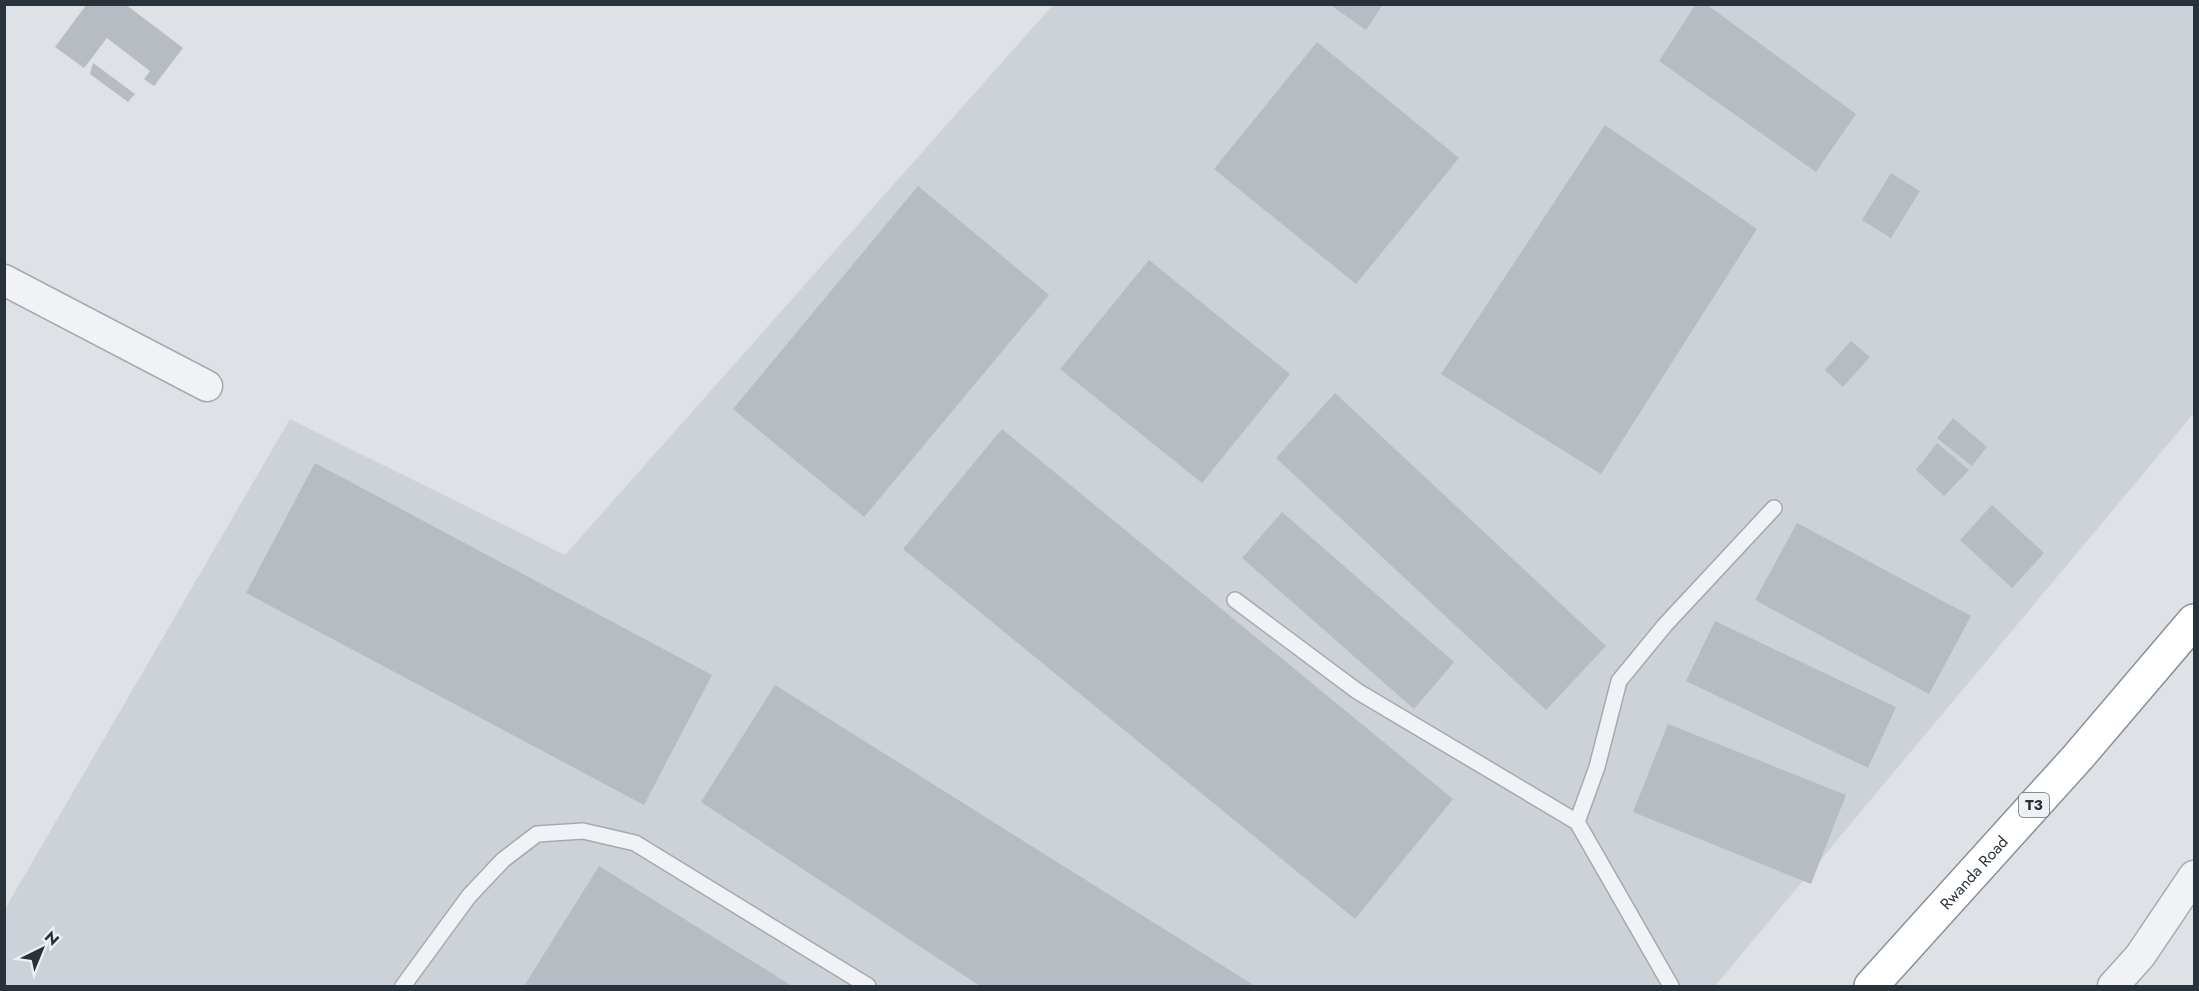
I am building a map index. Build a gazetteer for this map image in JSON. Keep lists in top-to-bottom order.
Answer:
{
  "streets": {
    "highway": ["T3", "Rwanda Road"]
  },
  "north": "top right"
}
